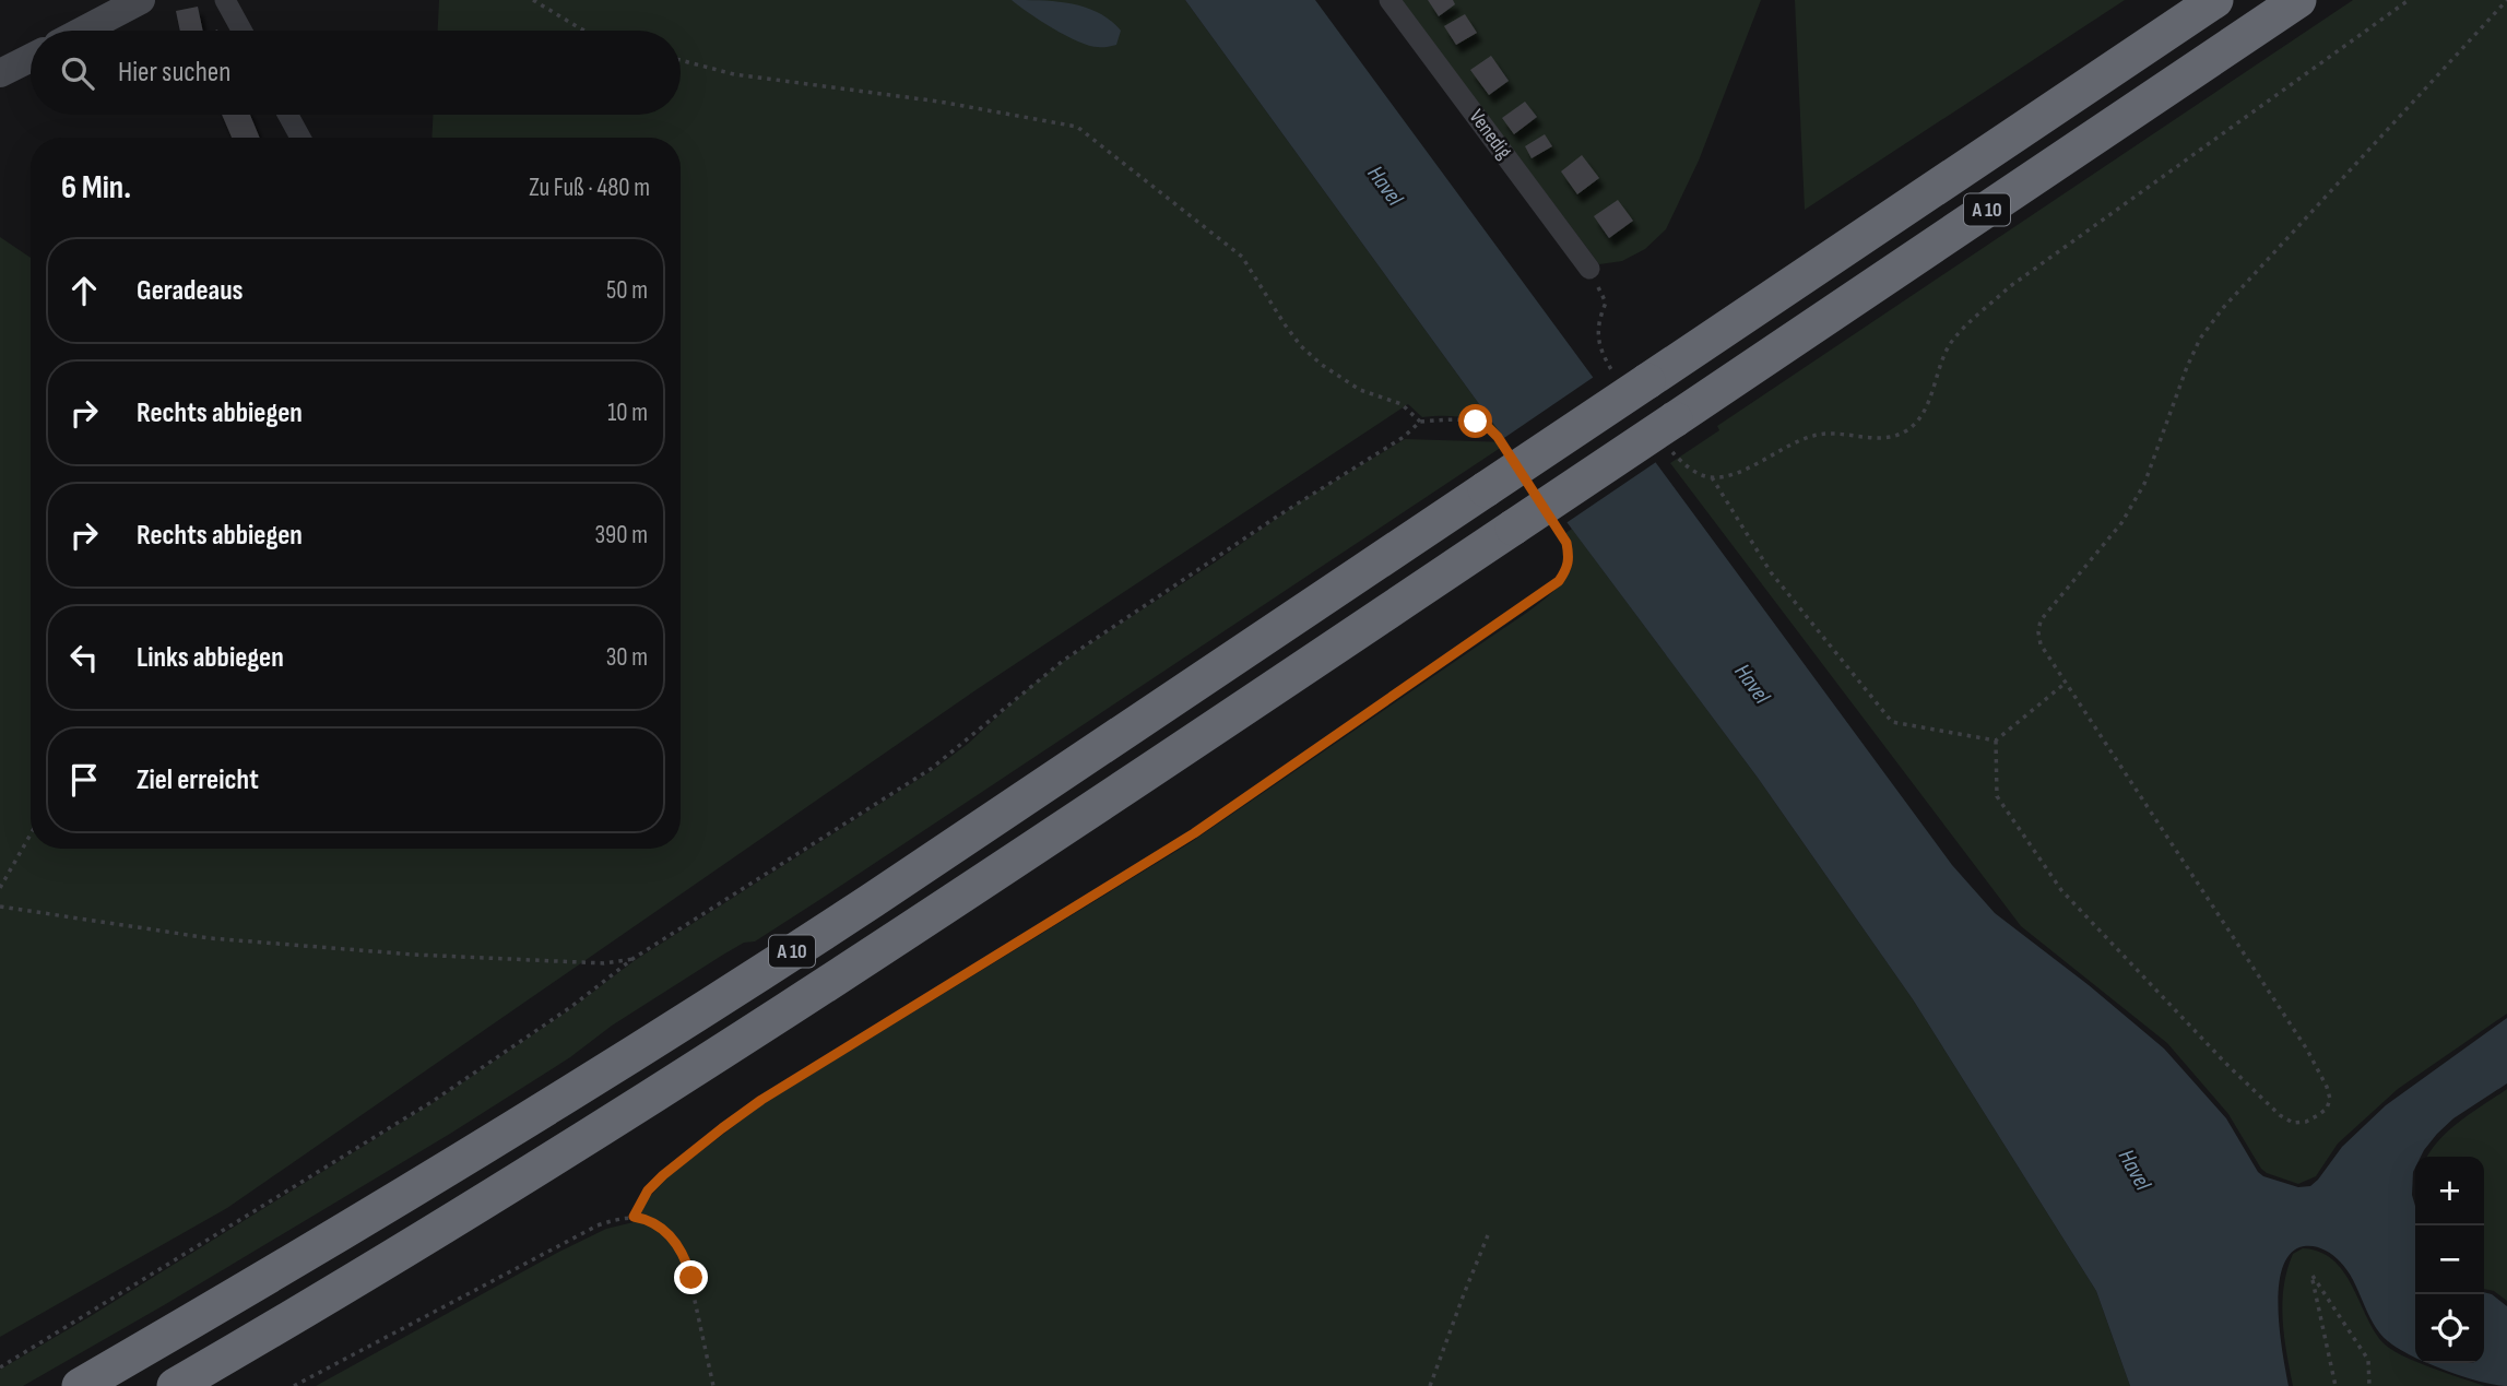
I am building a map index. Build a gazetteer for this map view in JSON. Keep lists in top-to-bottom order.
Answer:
{
  "streets": {
    "highway": ["A 10"],
    "street": ["Venedig"]
  },
  "water": ["Havel"],
  "page": {
    "search": "Hier suchen",
    "heading": ["6 Min.", "Zu Fuß · 480 m"],
    "list": [
      ["Geradeaus", "50 m"],
      ["Rechts abbiegen", "10 m"],
      ["Rechts abbiegen", "390 m"],
      ["Links abbiegen", "30 m"],
      "Ziel erreicht"
    ],
    "map_buttons": ["+", "−"]
  }
}
